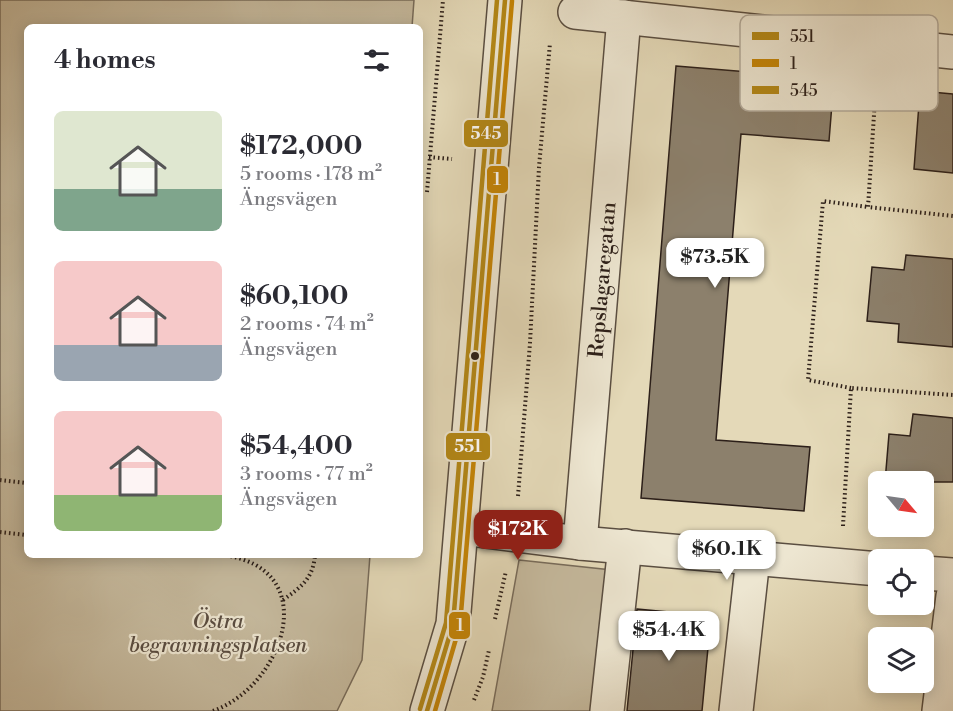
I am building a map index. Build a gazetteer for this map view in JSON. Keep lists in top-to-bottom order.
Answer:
{
  "streets": {
    "street": ["Repslagaregatan"]
  },
  "parks": ["Östra begravningsplatsen"],
  "lines": ["transit line 551", "transit line 545", "transit line 1"],
  "legend": ["551", "1", "545"],
  "north": "bottom right",
  "page": {
    "heading": "4 homes",
    "list": [
      {
        "name": "$172,000",
        "note": "5 rooms · 178 m² · Ängsvägen"
      },
      {
        "name": "$60,100",
        "note": "2 rooms · 74 m² · Ängsvägen"
      },
      {
        "name": "$54,400",
        "note": "3 rooms · 77 m² · Ängsvägen"
      }
    ],
    "price": [
      "$73.5K",
      "$172K",
      "$60.1K",
      "$54.4K"
    ]
  }
}
